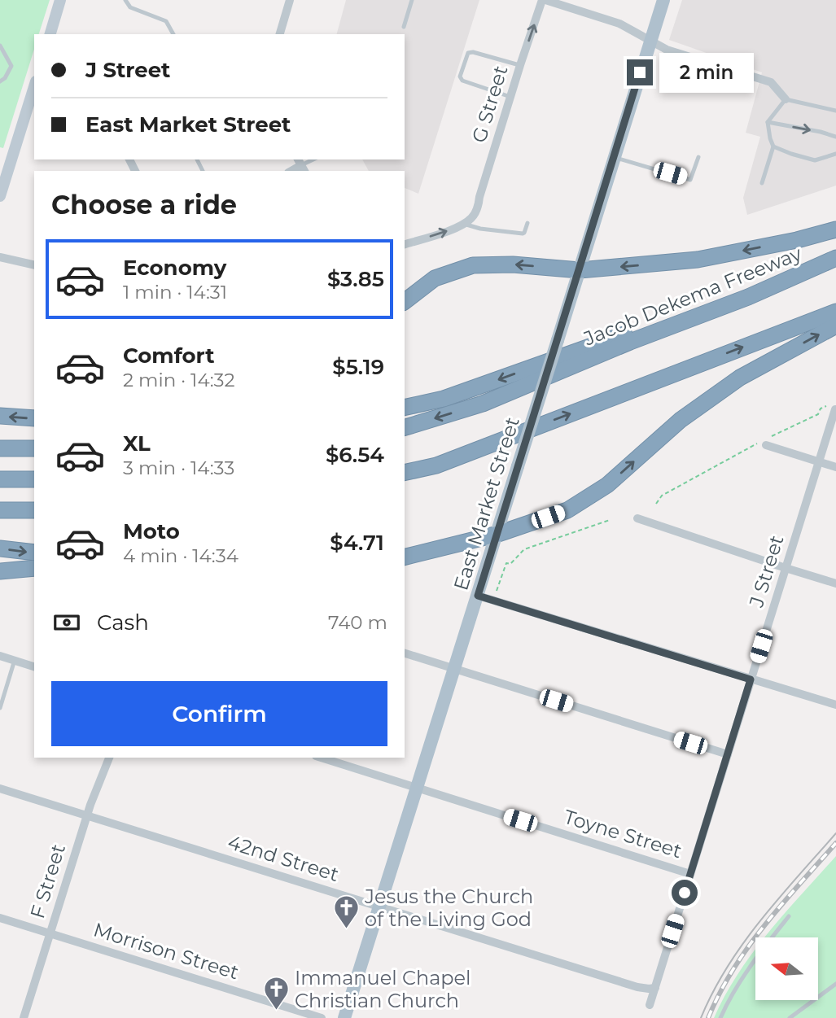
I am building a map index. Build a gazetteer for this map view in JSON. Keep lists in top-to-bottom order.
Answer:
{
  "streets": {
    "highway": ["Jacob Dekema Freeway"],
    "main road": ["East Market Street"],
    "street": [
      "G Street",
      "J Street",
      "Toyne Street",
      "42nd Street",
      "F Street",
      "Morrison Street"
    ]
  },
  "crossings": [
    ["East Market Street", "Toyne Street"],
    ["East Market Street", "42nd Street"],
    ["J Street", "Toyne Street"],
    ["J Street", "42nd Street"],
    ["42nd Street", "F Street"],
    ["F Street", "Morrison Street"]
  ],
  "places": {
    "church": ["Jesus the Church of the Living God", "Immanuel Chapel Christian Church"]
  },
  "north": "left",
  "page": {
    "banner": ["J Street", "East Market Street"],
    "bubble": "2 min",
    "heading": "Choose a ride",
    "list": [
      {
        "name": "Economy",
        "note": "1 min · 14:31",
        "value": "$3.85"
      },
      {
        "name": "Comfort",
        "note": "2 min · 14:32",
        "value": "$5.19"
      },
      {
        "name": "XL",
        "note": "3 min · 14:33",
        "value": "$6.54"
      },
      {
        "name": "Moto",
        "note": "4 min · 14:34",
        "value": "$4.71"
      }
    ],
    "pay": ["Cash", "740 m"],
    "buttons": "Confirm"
  }
}
